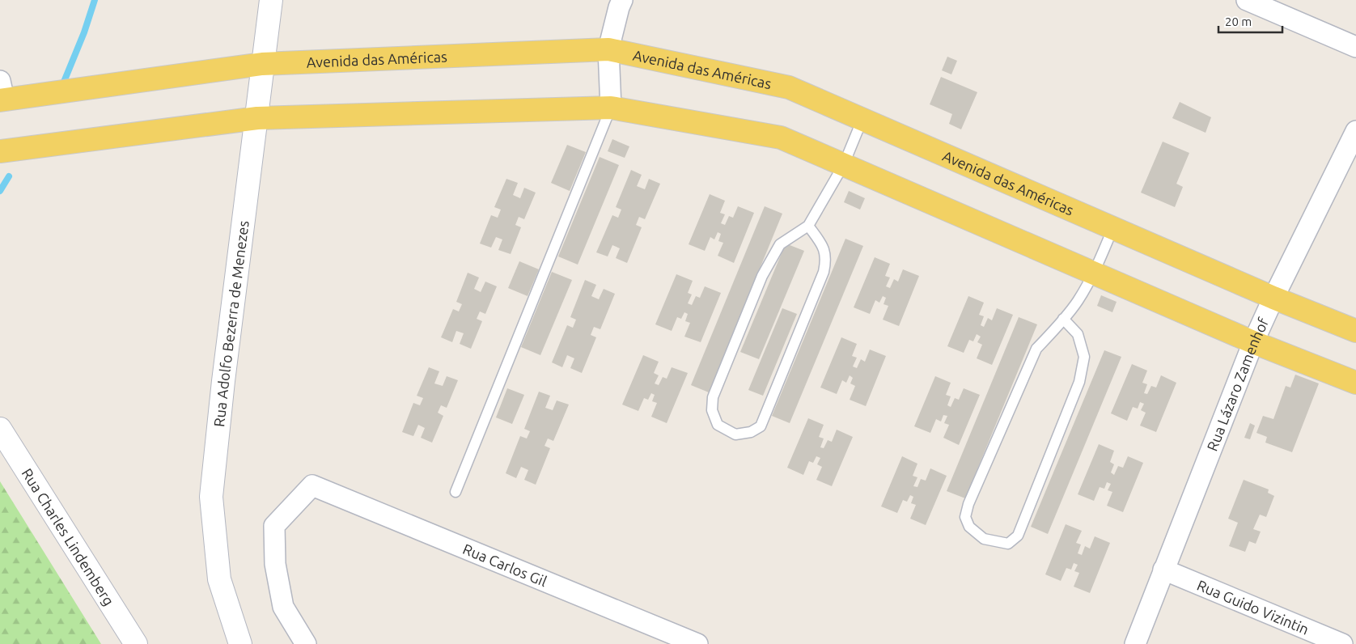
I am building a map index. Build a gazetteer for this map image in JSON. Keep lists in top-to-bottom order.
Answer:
{
  "streets": {
    "main road": ["Avenida das Américas"],
    "street": [
      "Rua Adolfo Bezerra de Menezes",
      "Rua Lázaro Zamenhof",
      "Rua Charles Lindemberg",
      "Rua Carlos Gil",
      "Rua Guido Vizintin"
    ]
  },
  "crossings": [
    ["Avenida das Américas", "Rua Adolfo Bezerra de Menezes"],
    ["Avenida das Américas", "Rua Lázaro Zamenhof"],
    ["Rua Lázaro Zamenhof", "Rua Guido Vizintin"]
  ],
  "scale_bar": "20 m"
}
